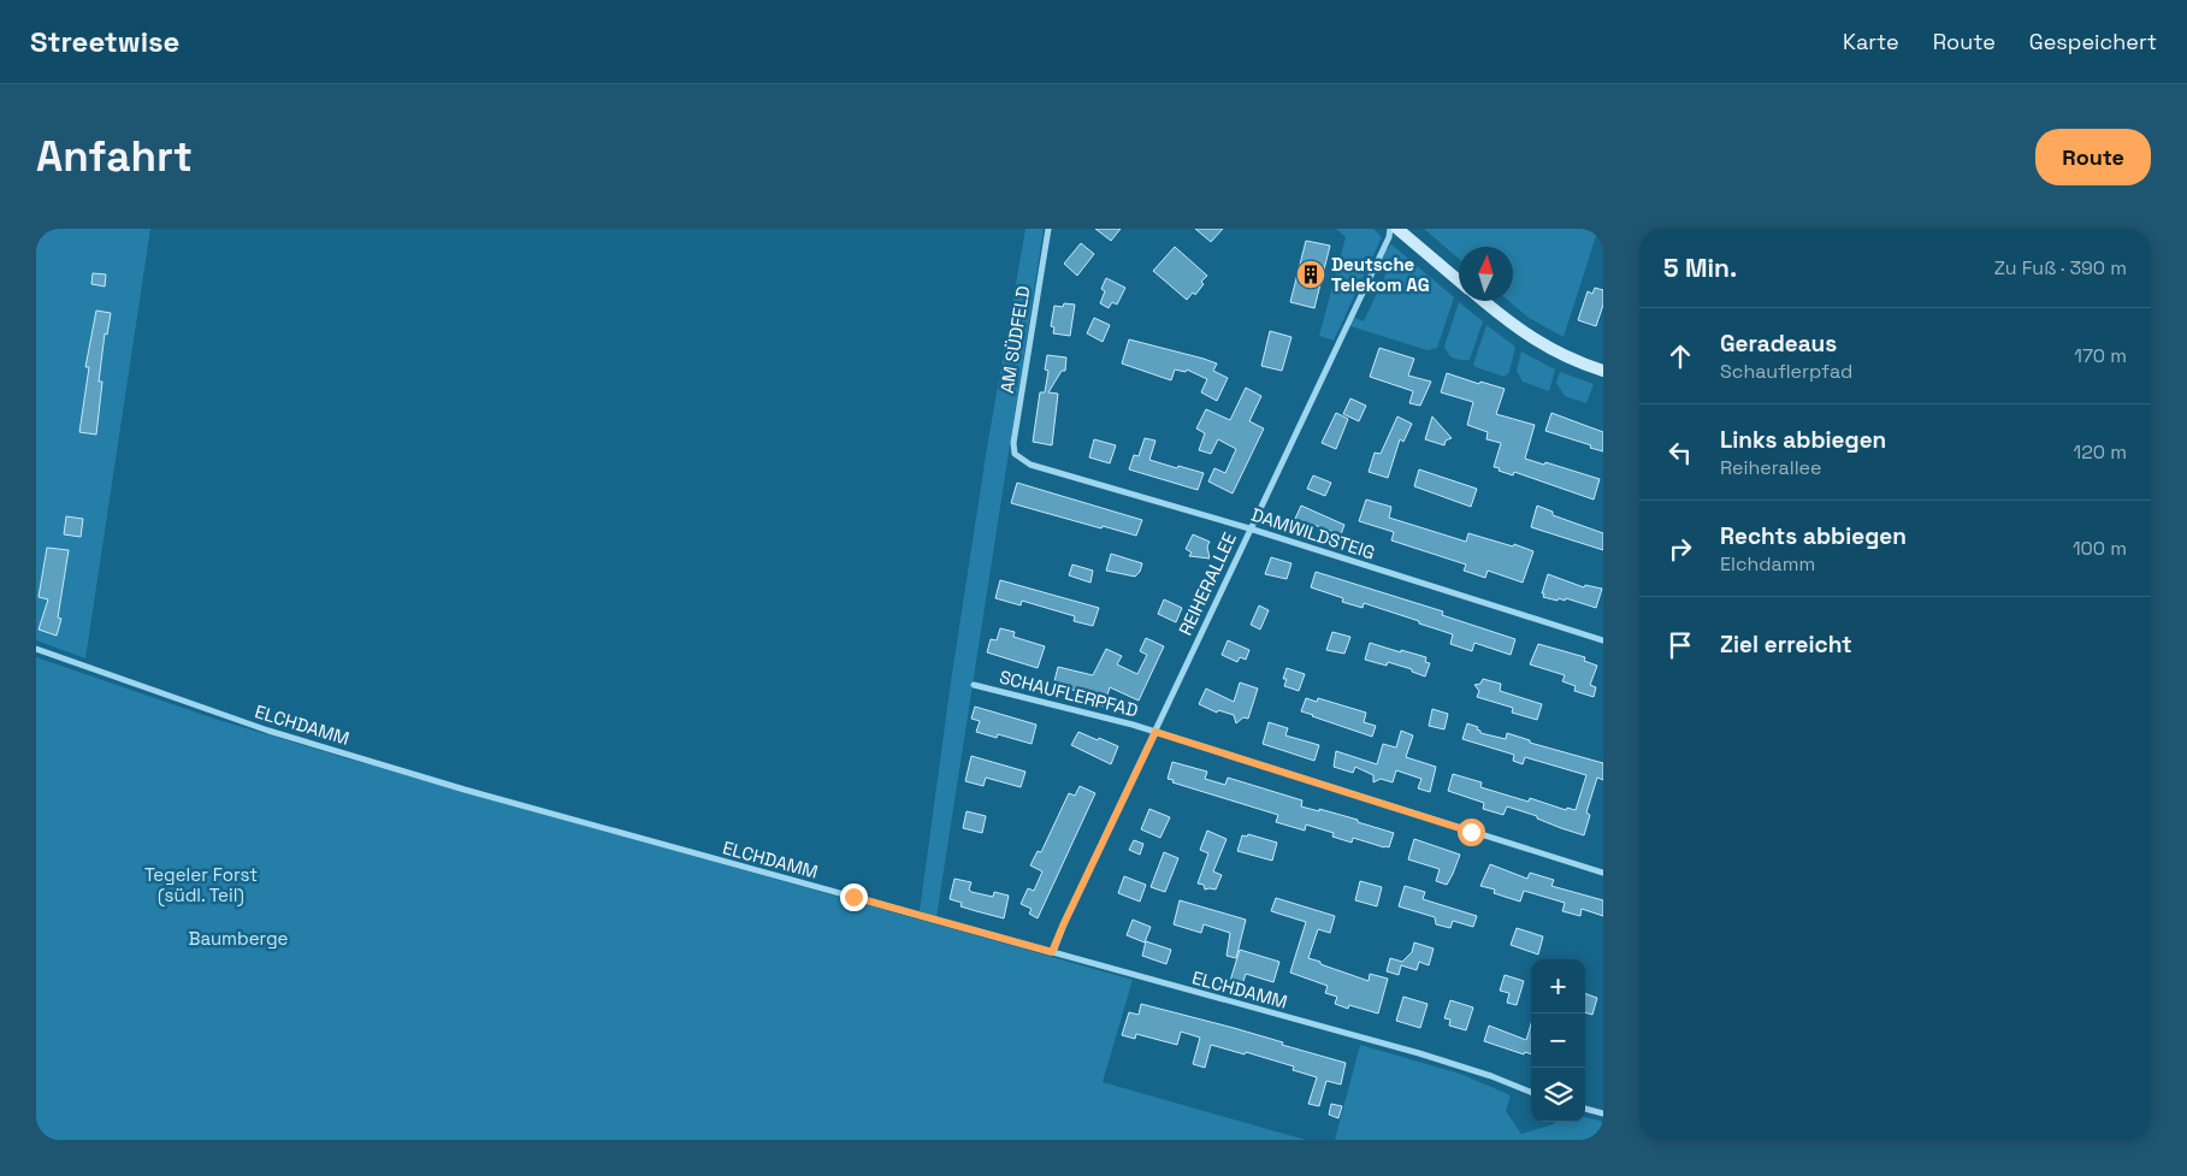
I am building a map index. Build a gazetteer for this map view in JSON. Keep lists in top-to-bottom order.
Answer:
{
  "streets": {
    "street": [
      "AM SÜDFELD",
      "DAMWILDSTEIG",
      "REIHERALLEE",
      "SCHAUFLERPFAD",
      "ELCHDAMM"
    ]
  },
  "crossings": [
    ["AM SÜDFELD", "DAMWILDSTEIG"],
    ["DAMWILDSTEIG", "REIHERALLEE"],
    ["REIHERALLEE", "SCHAUFLERPFAD"],
    ["REIHERALLEE", "ELCHDAMM"]
  ],
  "parks": ["Tegeler Forst (südl. Teil)", "Baumberge"],
  "places": {
    "building": ["Deutsche Telekom AG"]
  },
  "north": "top",
  "page": {
    "header": "Streetwise",
    "nav": ["Karte", "Route", "Gespeichert"],
    "buttons": "Route",
    "title": "Anfahrt",
    "heading": ["5 Min.", "Zu Fuß · 390 m"],
    "list": [
      ["Geradeaus", "Schauflerpfad", "170 m"],
      ["Links abbiegen", "Reiherallee", "120 m"],
      ["Rechts abbiegen", "Elchdamm", "100 m"],
      "Ziel erreicht"
    ],
    "map_buttons": ["+", "−"]
  }
}
